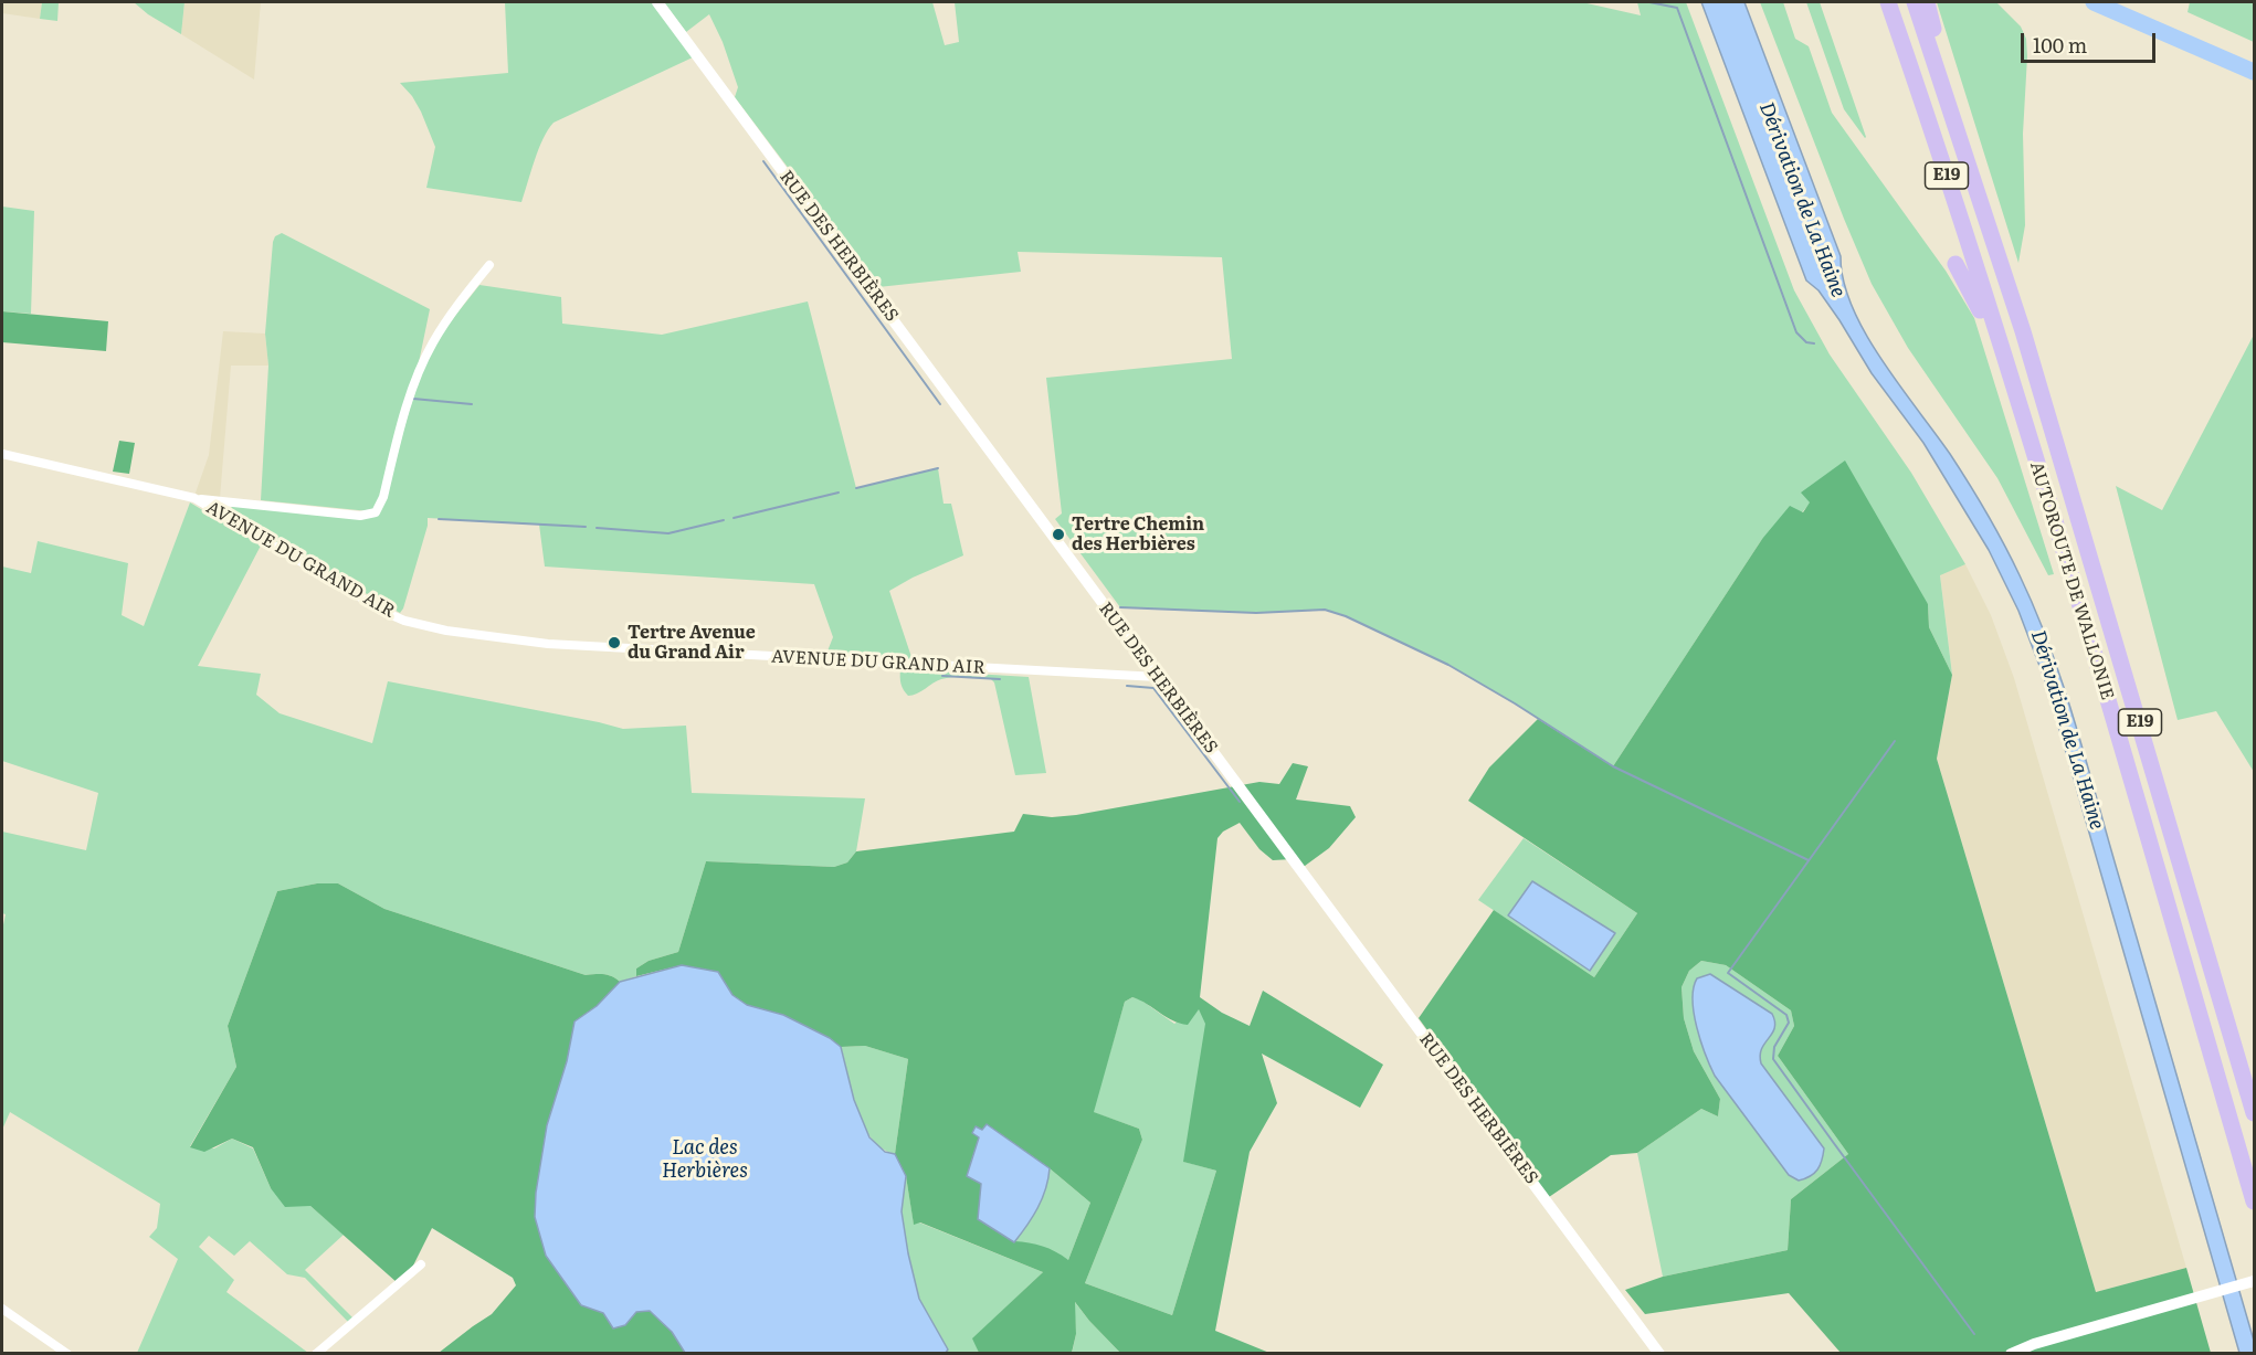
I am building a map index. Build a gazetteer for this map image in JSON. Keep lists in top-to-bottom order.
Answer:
{
  "streets": {
    "highway": ["E19", "AUTOROUTE DE WALLONIE"],
    "street": ["RUE DES HERBIÈRES", "AVENUE DU GRAND AIR"]
  },
  "crossings": [
    ["RUE DES HERBIÈRES", "AVENUE DU GRAND AIR"]
  ],
  "water": ["Dérivation de La Haine", "Lac des Herbières"],
  "places": ["Tertre Chemin des Herbières", "Tertre Avenue du Grand Air"],
  "scale_bar": "100 m"
}
